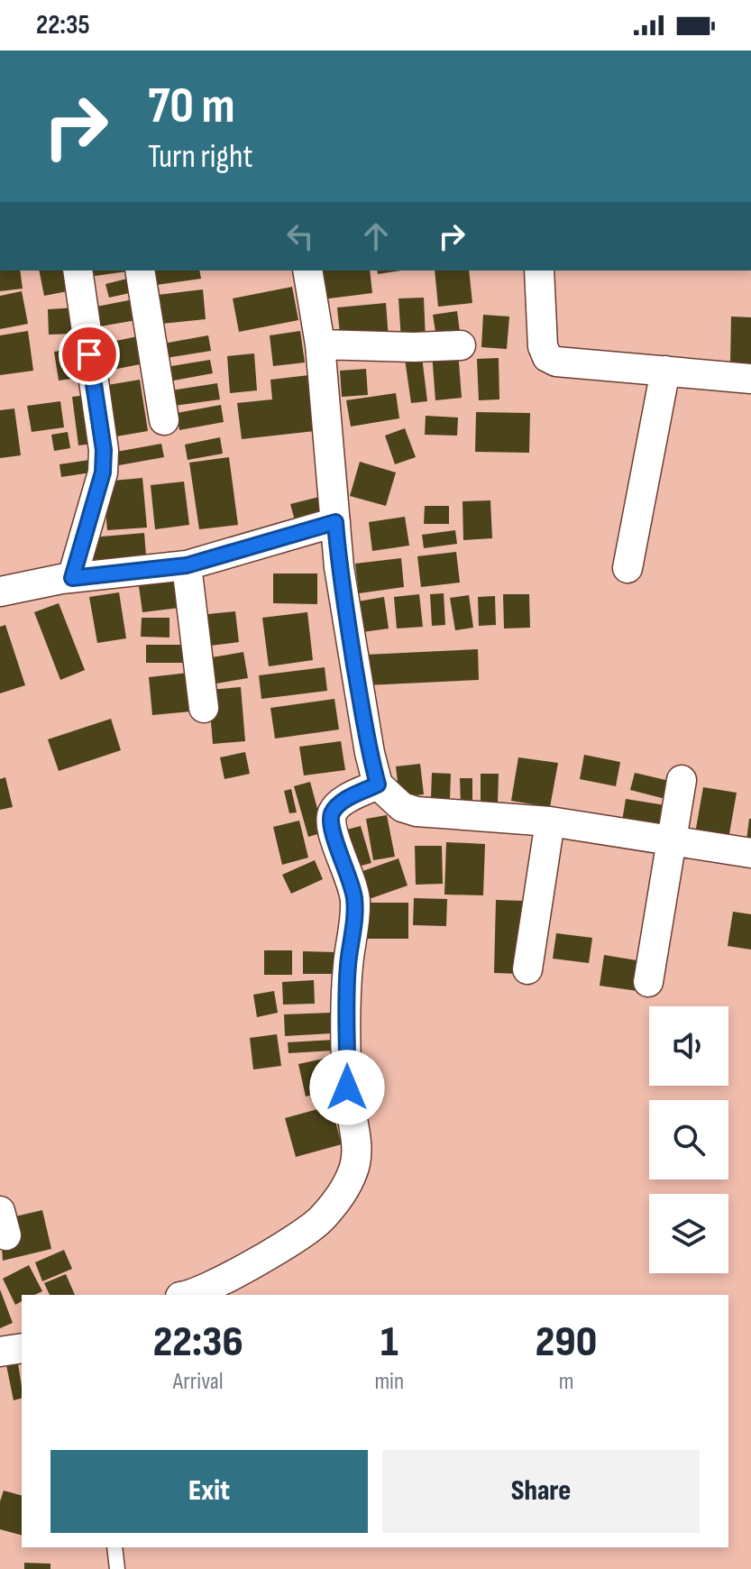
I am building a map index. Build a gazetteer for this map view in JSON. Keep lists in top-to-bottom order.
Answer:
{
  "page": {
    "status": "22:35",
    "turn": ["70 m", "Turn right"],
    "eta": [
      "22:36",
      "Arrival",
      "1",
      "min",
      "290",
      "m"
    ],
    "buttons": ["Exit", "Share"]
  }
}
